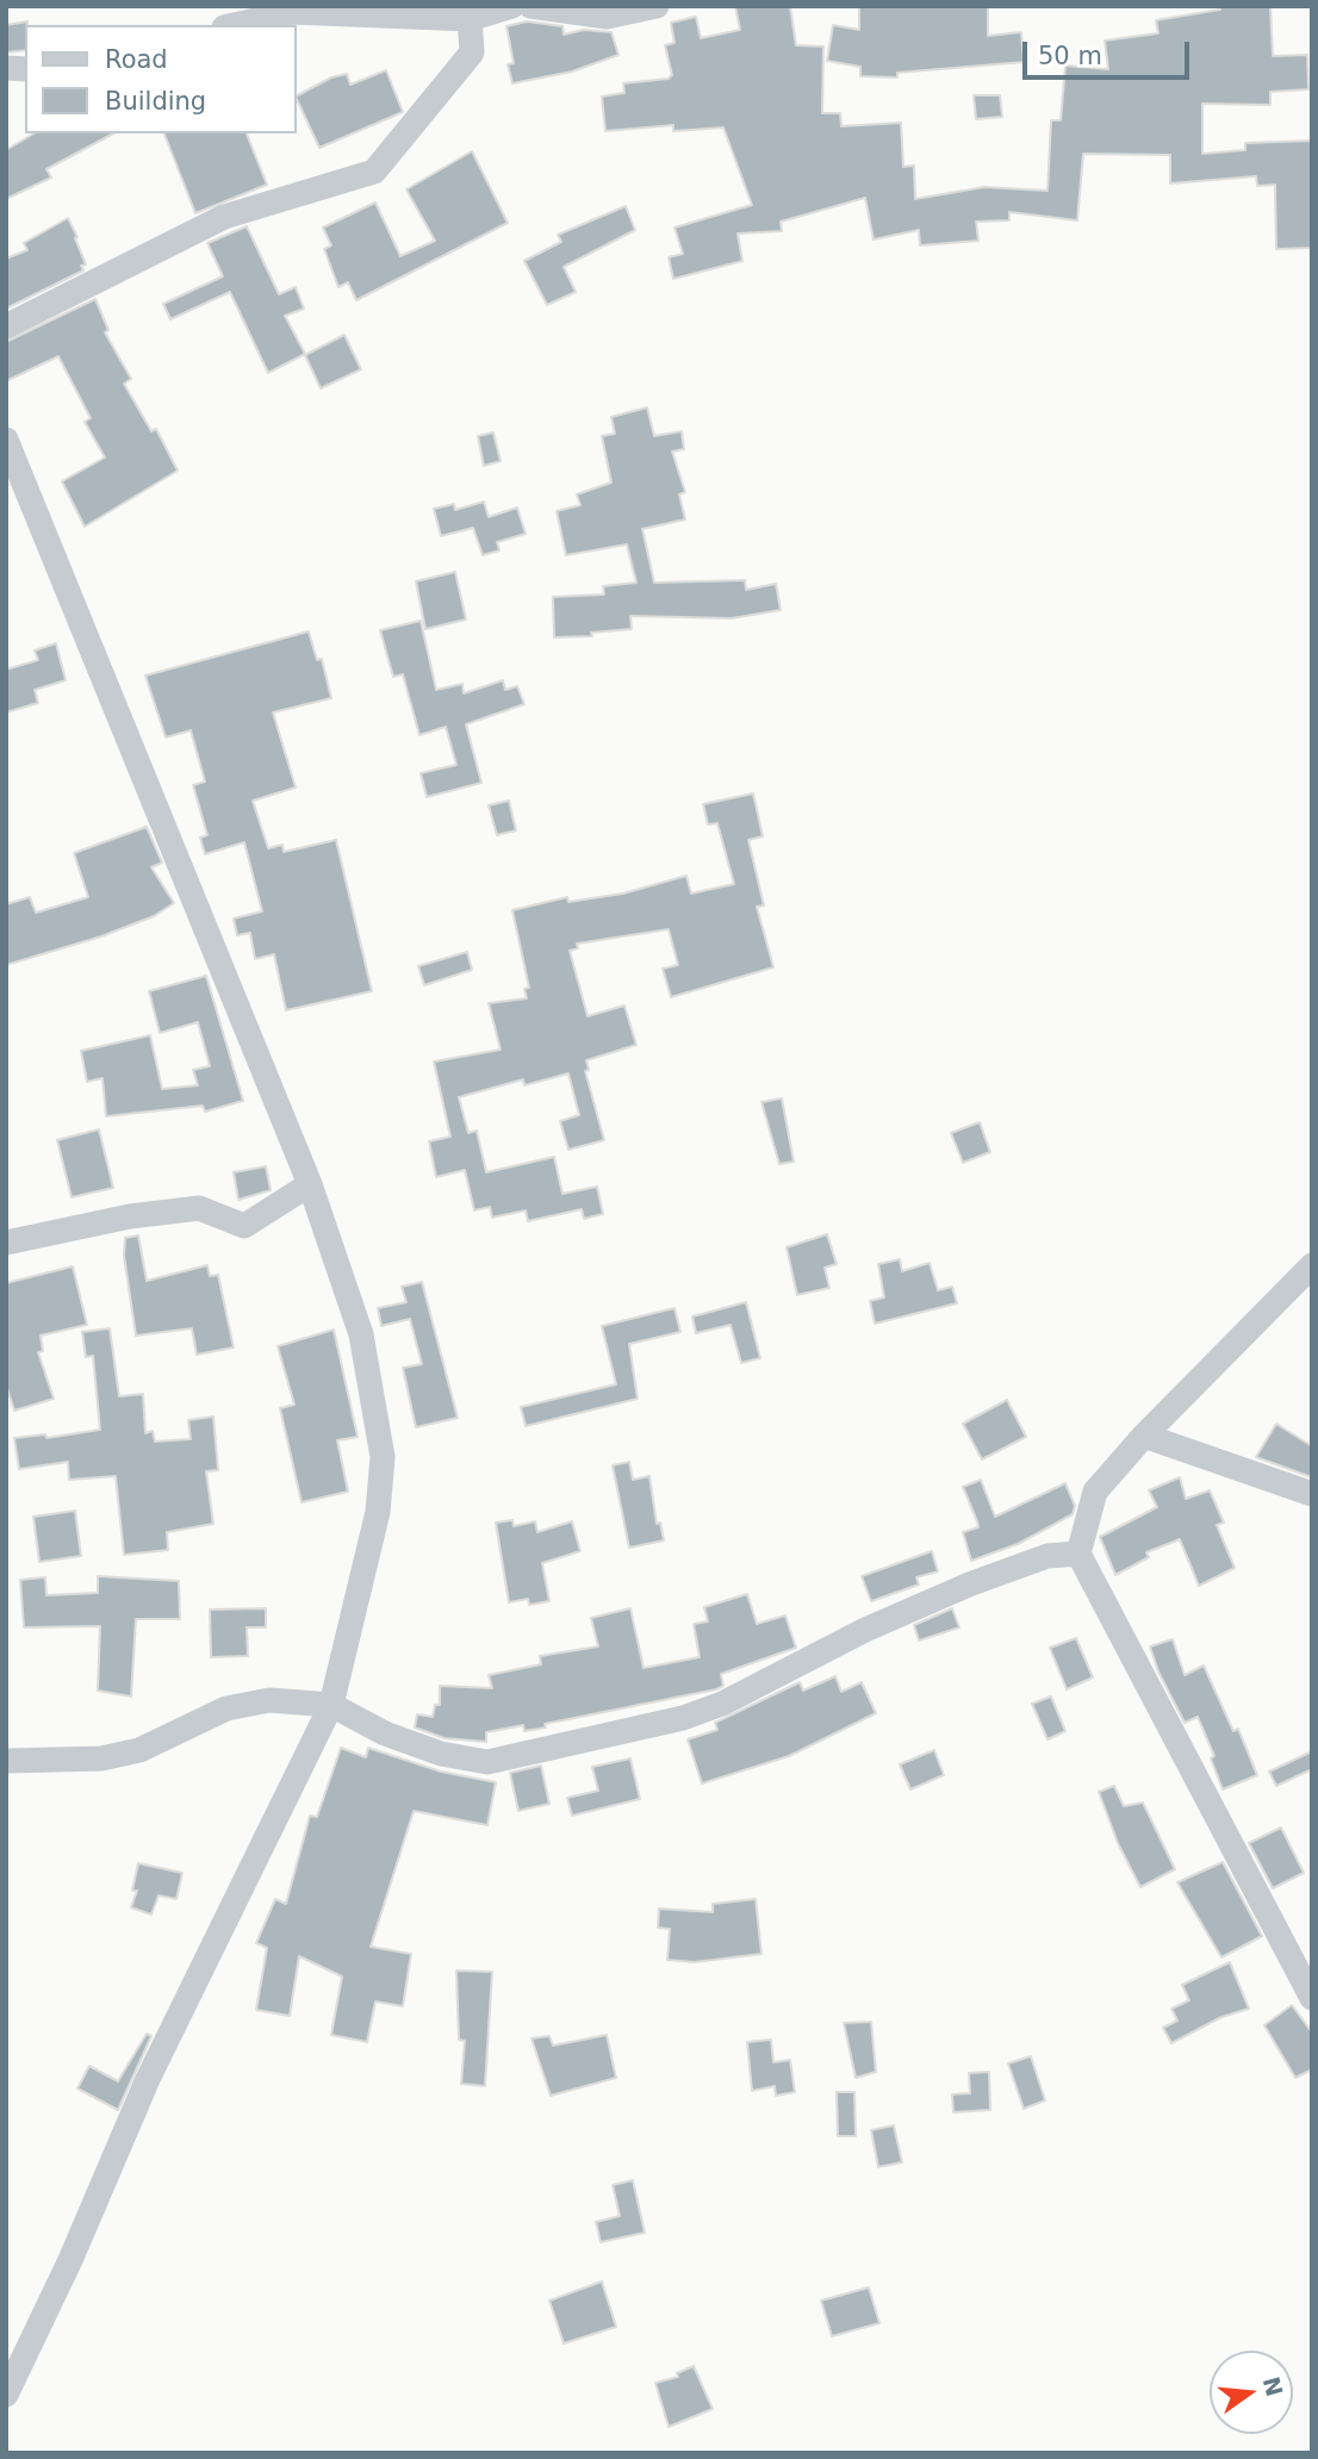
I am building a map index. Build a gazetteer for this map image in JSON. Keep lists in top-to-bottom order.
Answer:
{
  "legend": ["Road", "Building"],
  "scale_bar": "50 m",
  "north": "right"
}
